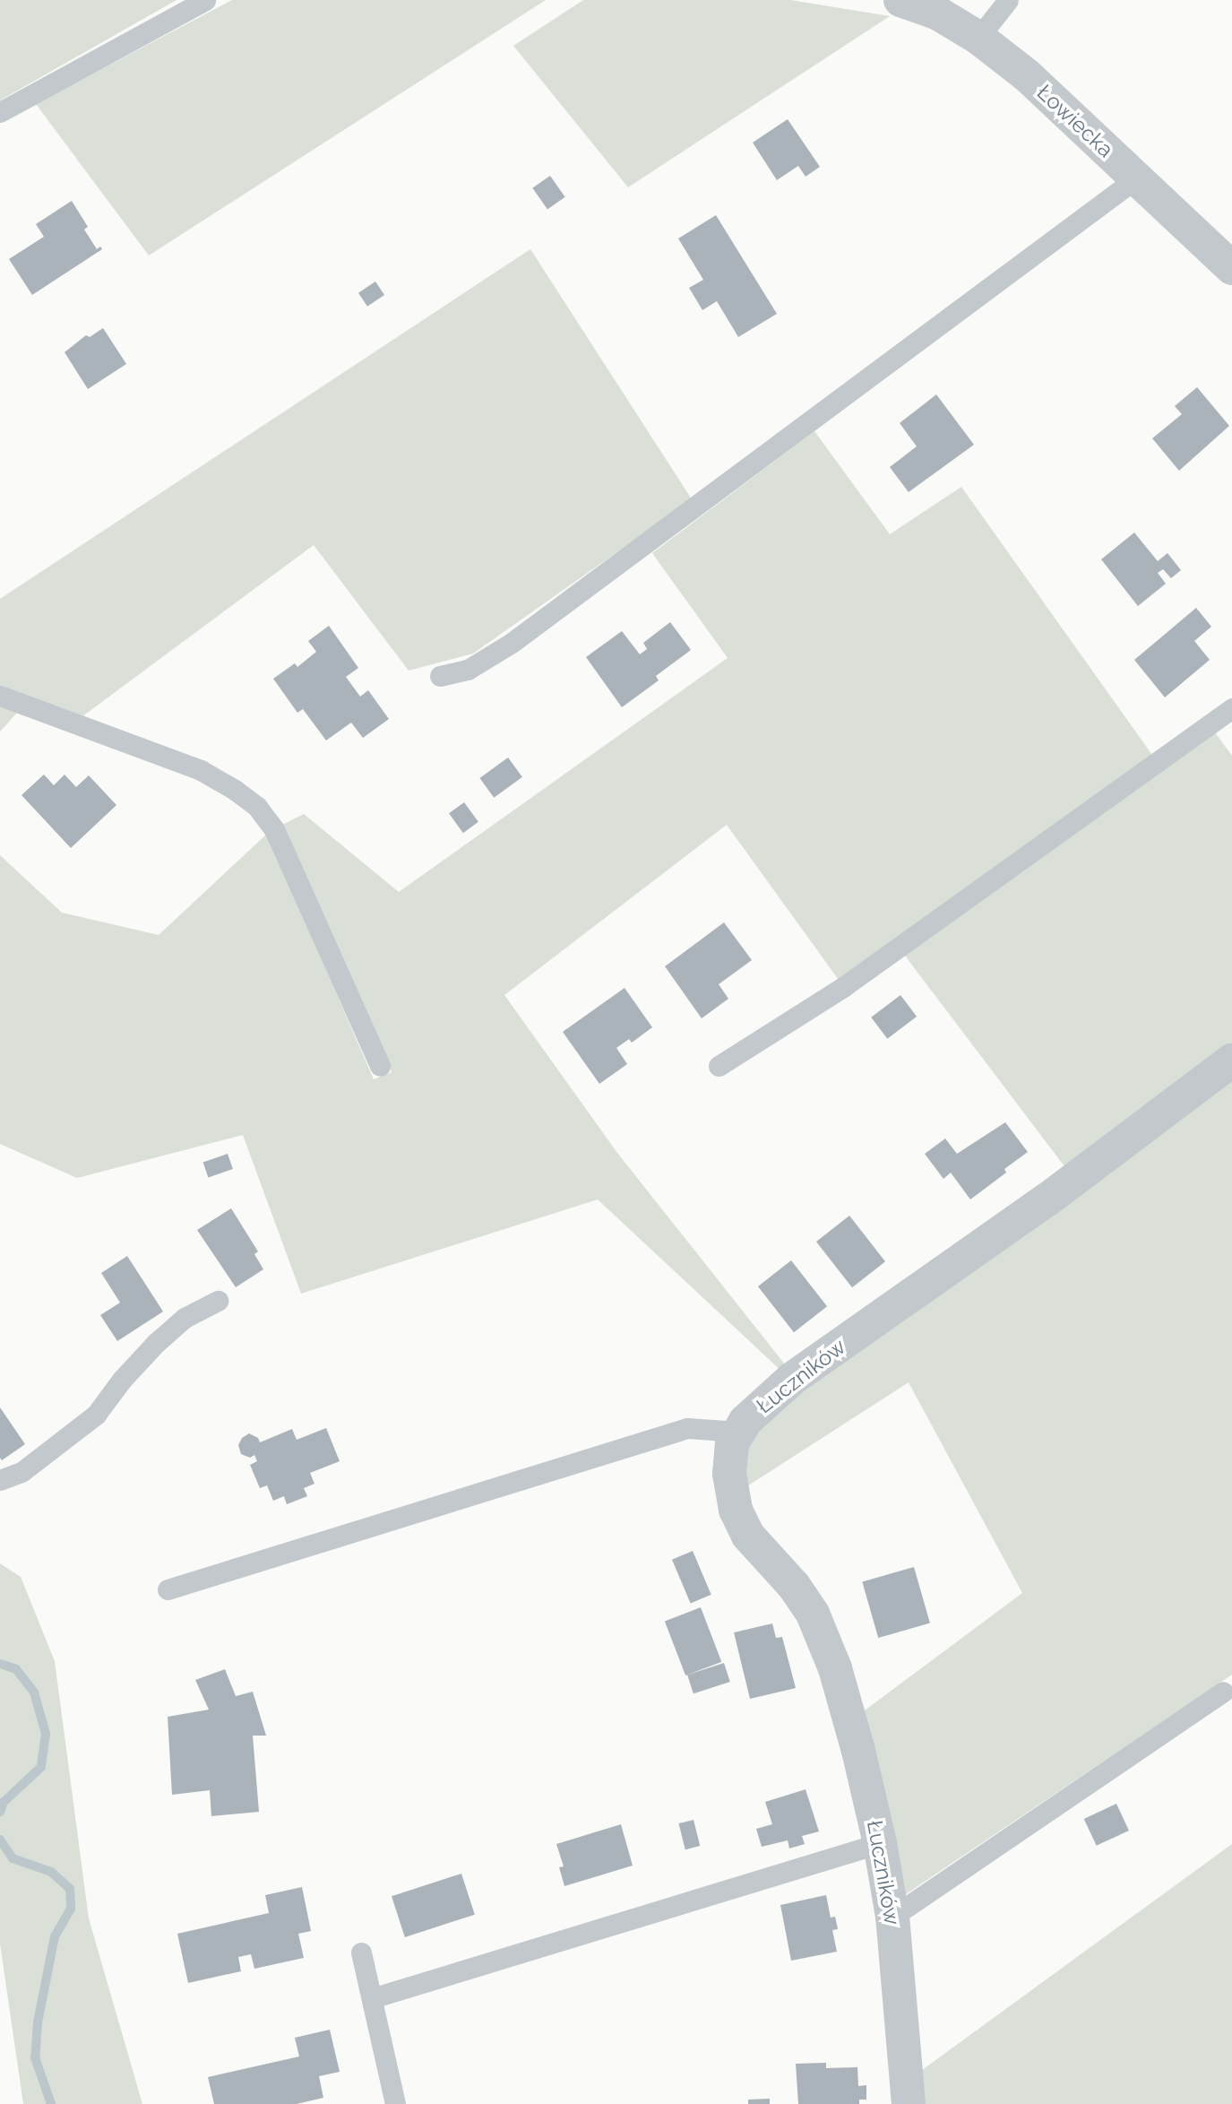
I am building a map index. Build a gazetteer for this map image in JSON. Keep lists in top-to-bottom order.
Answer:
{
  "streets": {
    "street": ["Łowiecka", "Łuczników"]
  }
}
